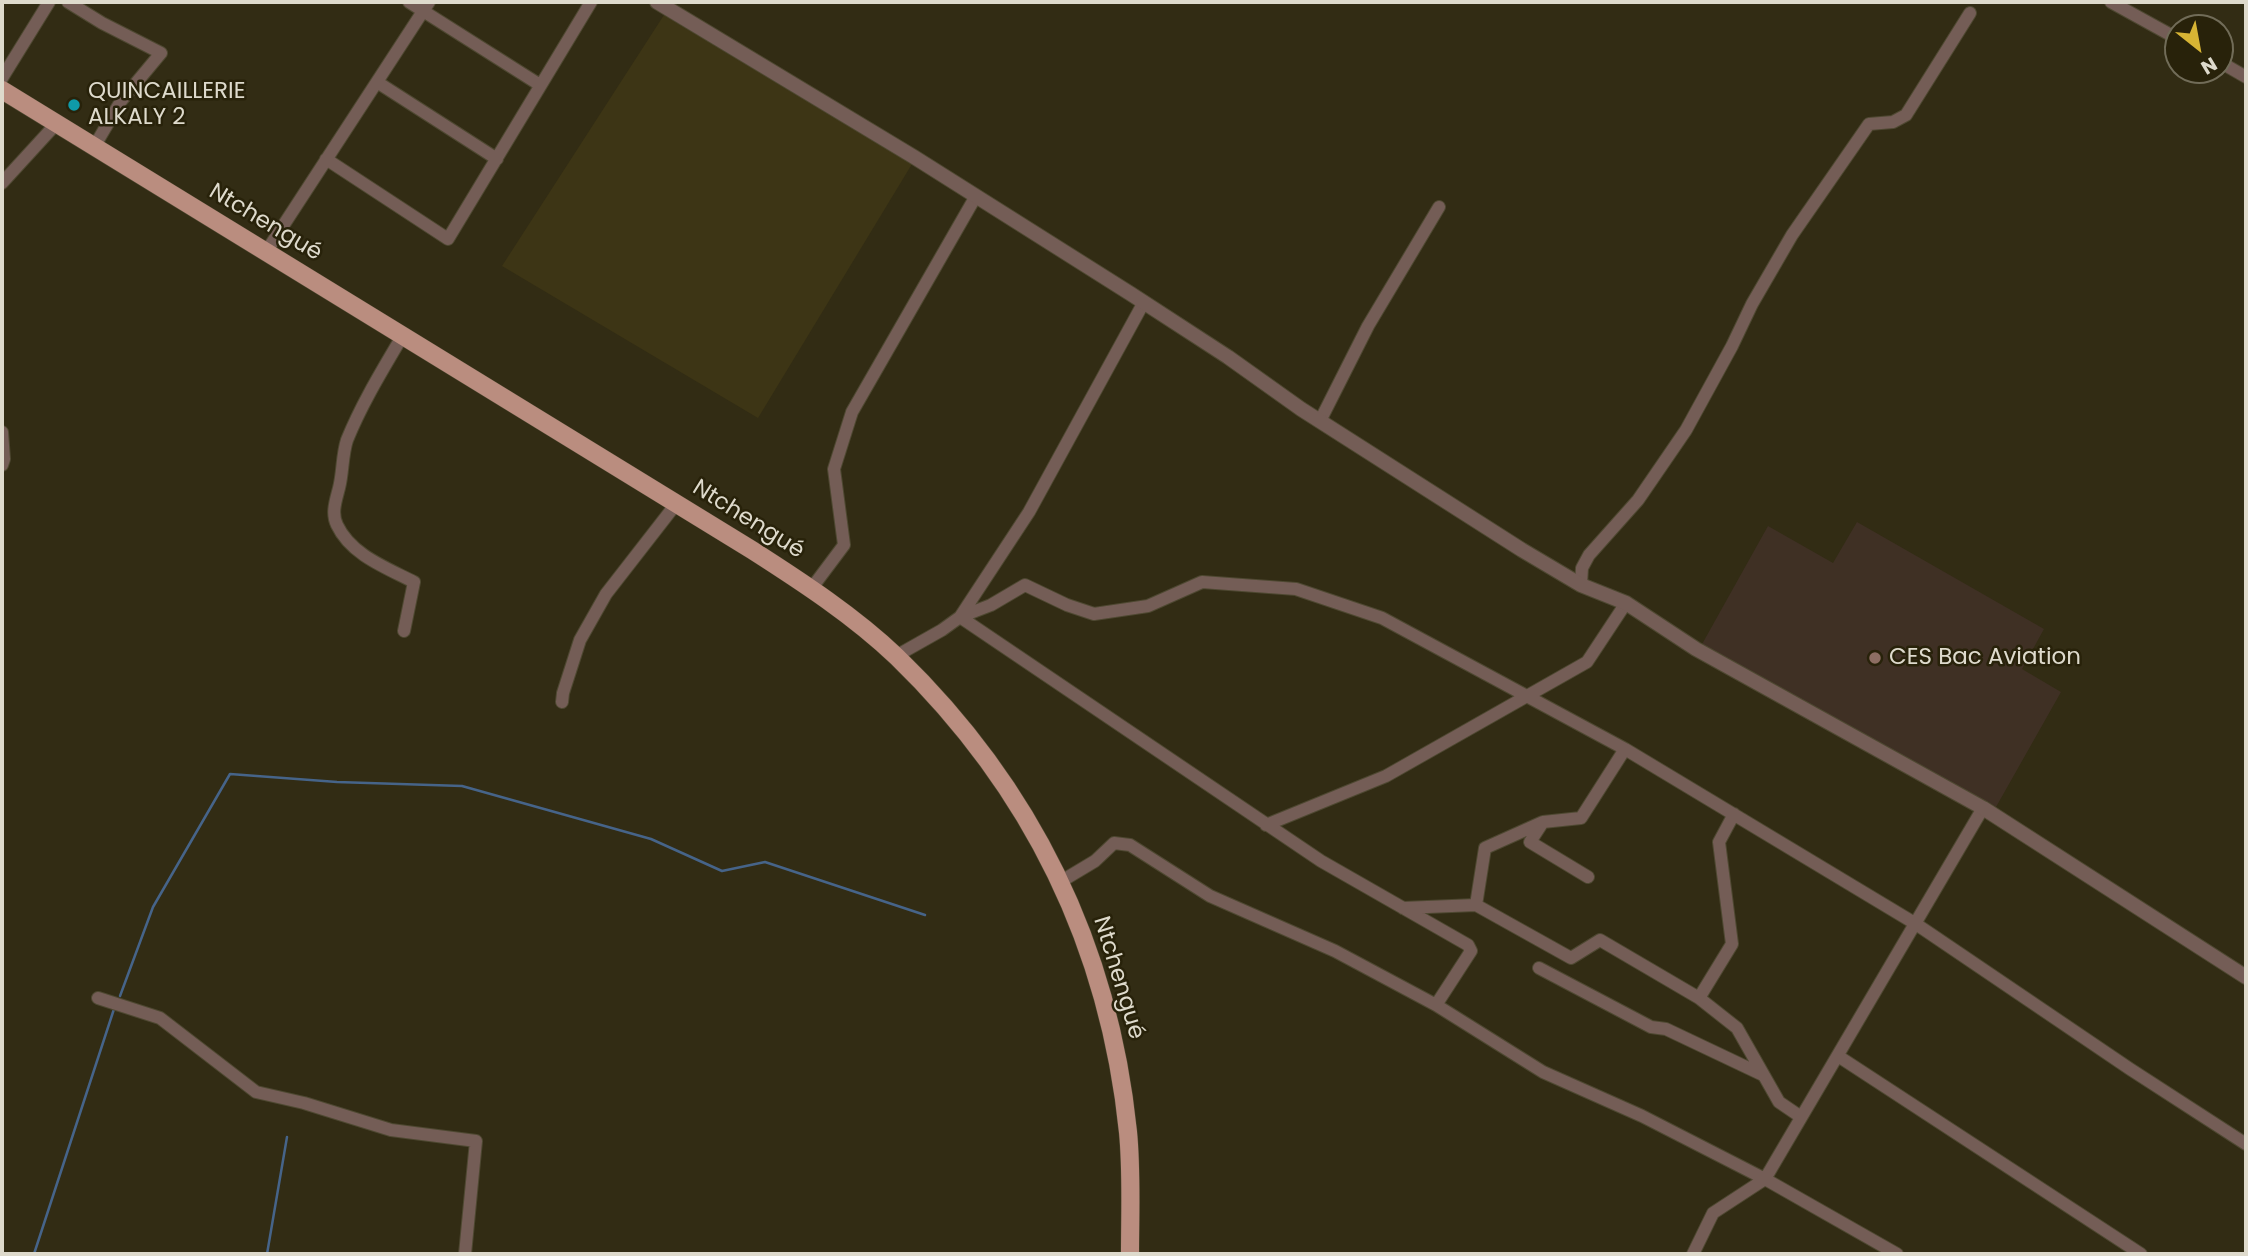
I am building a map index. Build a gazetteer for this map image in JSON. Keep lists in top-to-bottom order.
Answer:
{
  "streets": {
    "main road": ["Ntchengué"]
  },
  "places": ["QUINCAILLERIE ALKALY 2", "CES Bac Aviation"],
  "north": "bottom right"
}
